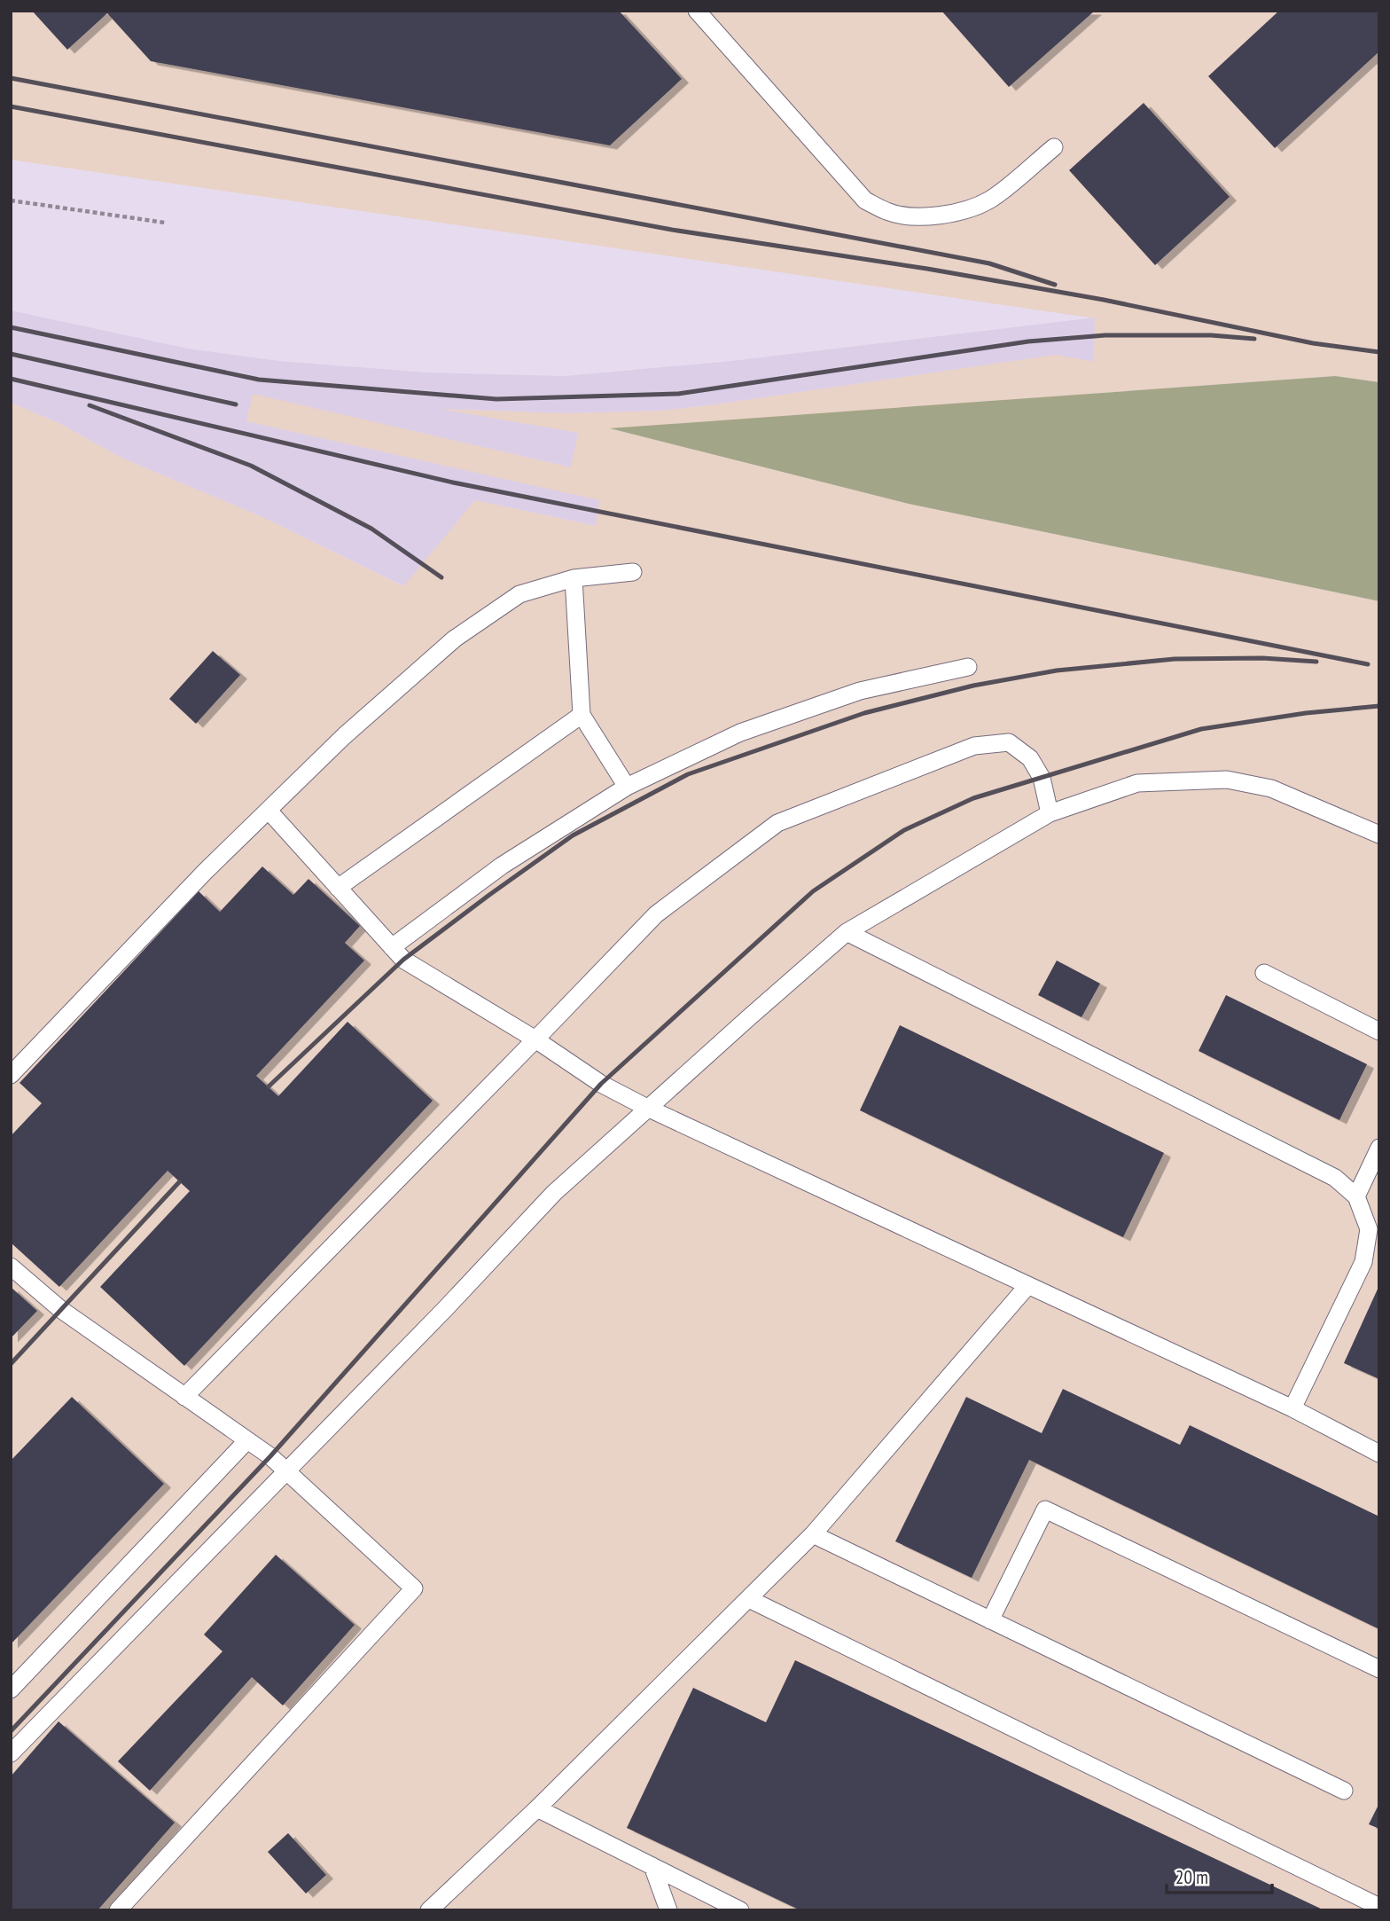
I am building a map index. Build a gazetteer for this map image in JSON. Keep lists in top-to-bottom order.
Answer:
{
  "scale_bar": "20 m"
}
